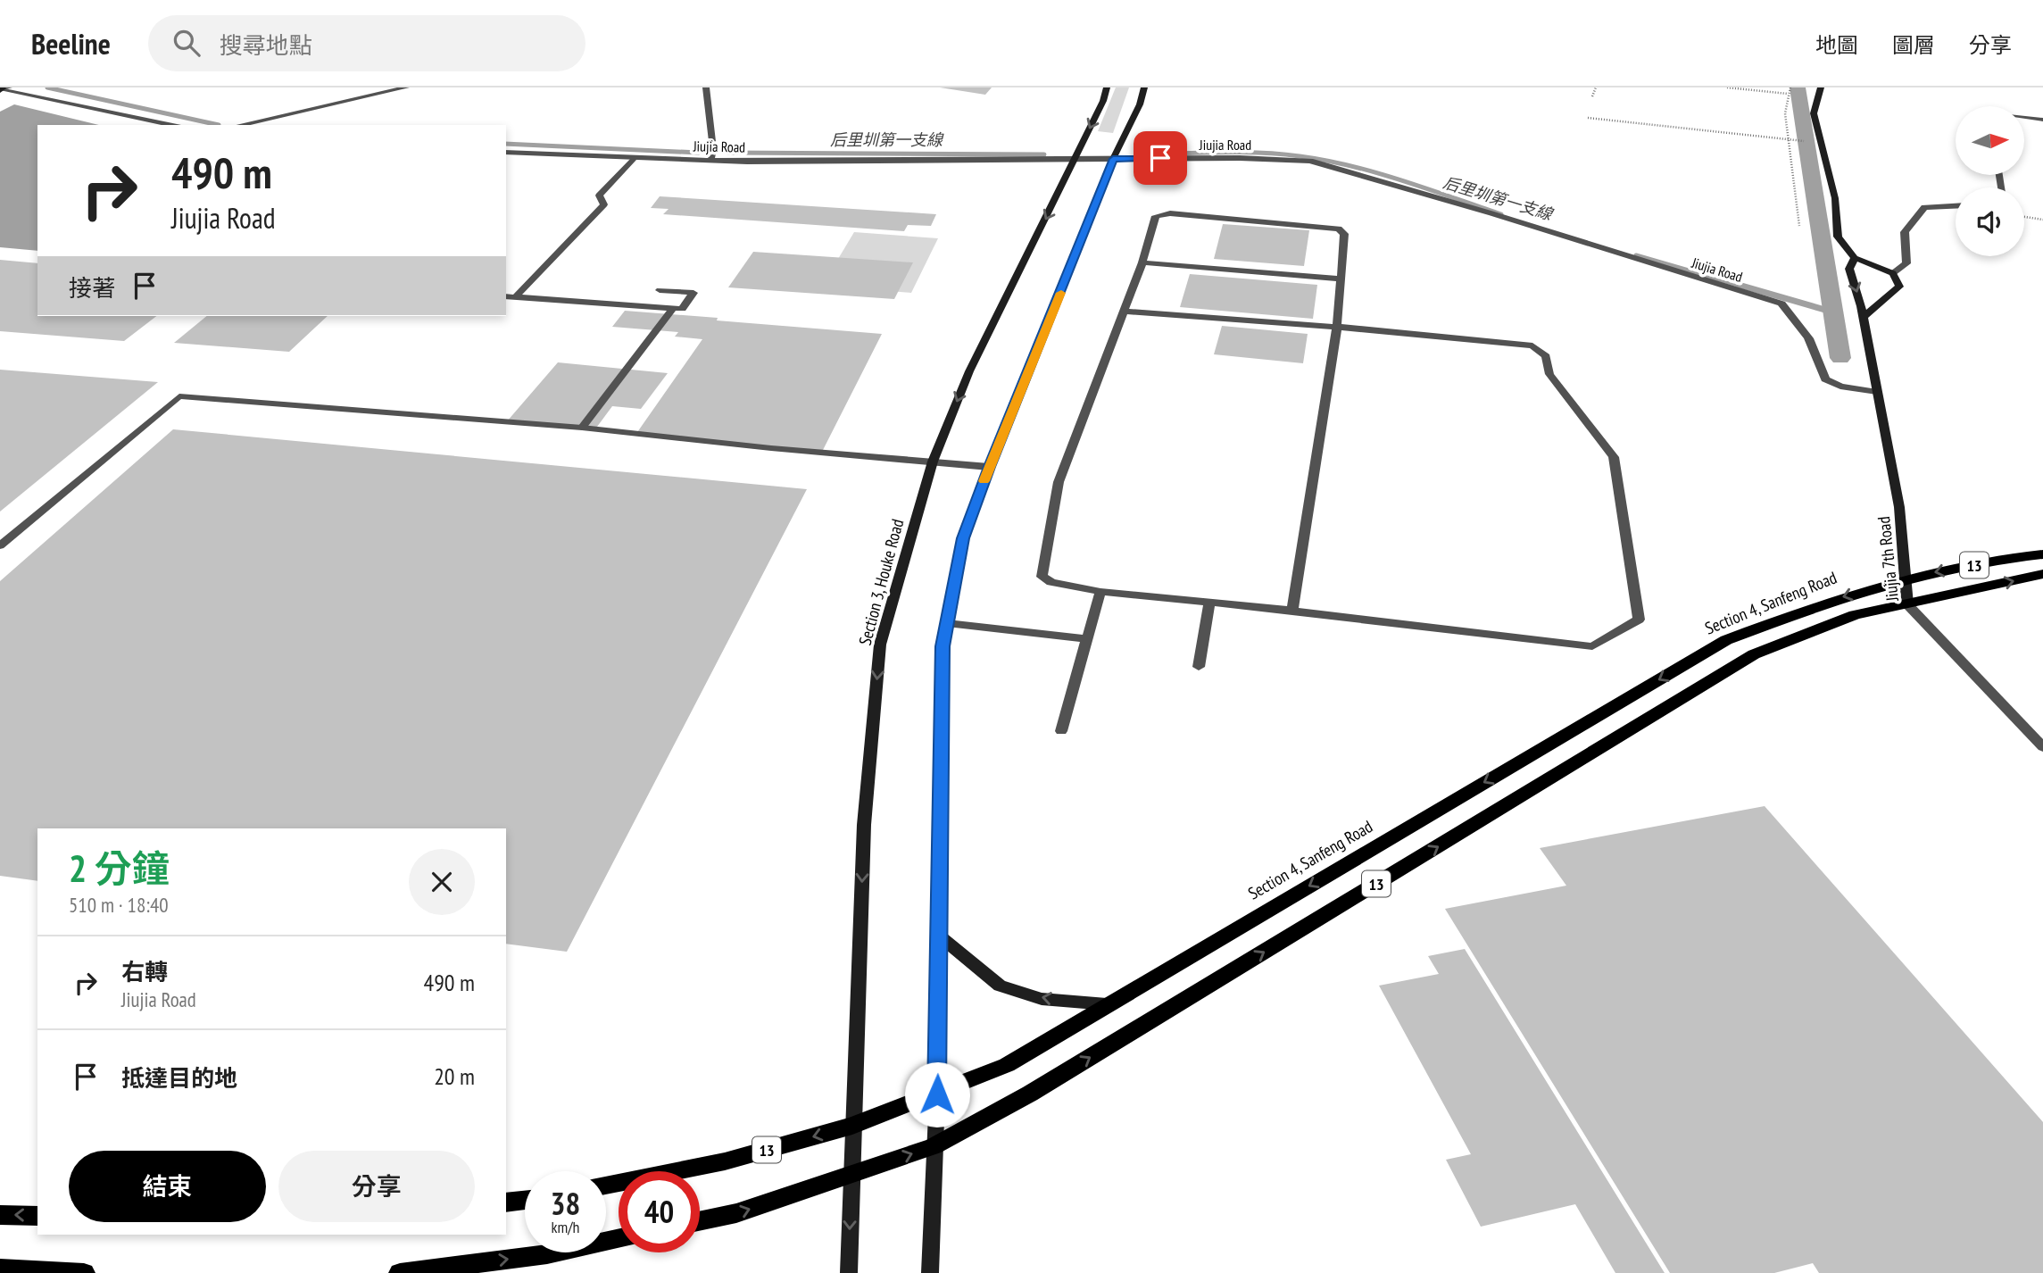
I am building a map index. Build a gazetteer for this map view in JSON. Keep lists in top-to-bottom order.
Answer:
{
  "streets": {
    "main road": ["13", "Section 4, Sanfeng Road"],
    "street": ["Jiujia Road", "Jiujia 7th Road", "Section 3, Houke Road"]
  },
  "crossings": [
    ["Jiujia Road", "Jiujia 7th Road"],
    ["Jiujia Road", "Section 3, Houke Road"],
    ["Jiujia 7th Road", "13"],
    ["Jiujia 7th Road", "Section 4, Sanfeng Road"],
    ["13", "Section 3, Houke Road"],
    ["Section 3, Houke Road", "Section 4, Sanfeng Road"]
  ],
  "water": ["后里圳第一支線"],
  "north": "right",
  "page": {
    "header": "Beeline",
    "search": "搜尋地點",
    "nav": ["地圖", "圖層", "分享"],
    "turn": ["490 m", "Jiujia Road"],
    "then": "接著",
    "heading": ["2 分鐘", "510 m · 18:40"],
    "list": [
      {
        "name": "右轉",
        "note": "Jiujia Road",
        "value": "490 m"
      },
      {
        "name": "抵達目的地",
        "value": "20 m"
      }
    ],
    "buttons": ["結束", "分享"],
    "speed": "38 km/h",
    "limit": "40"
  }
}
